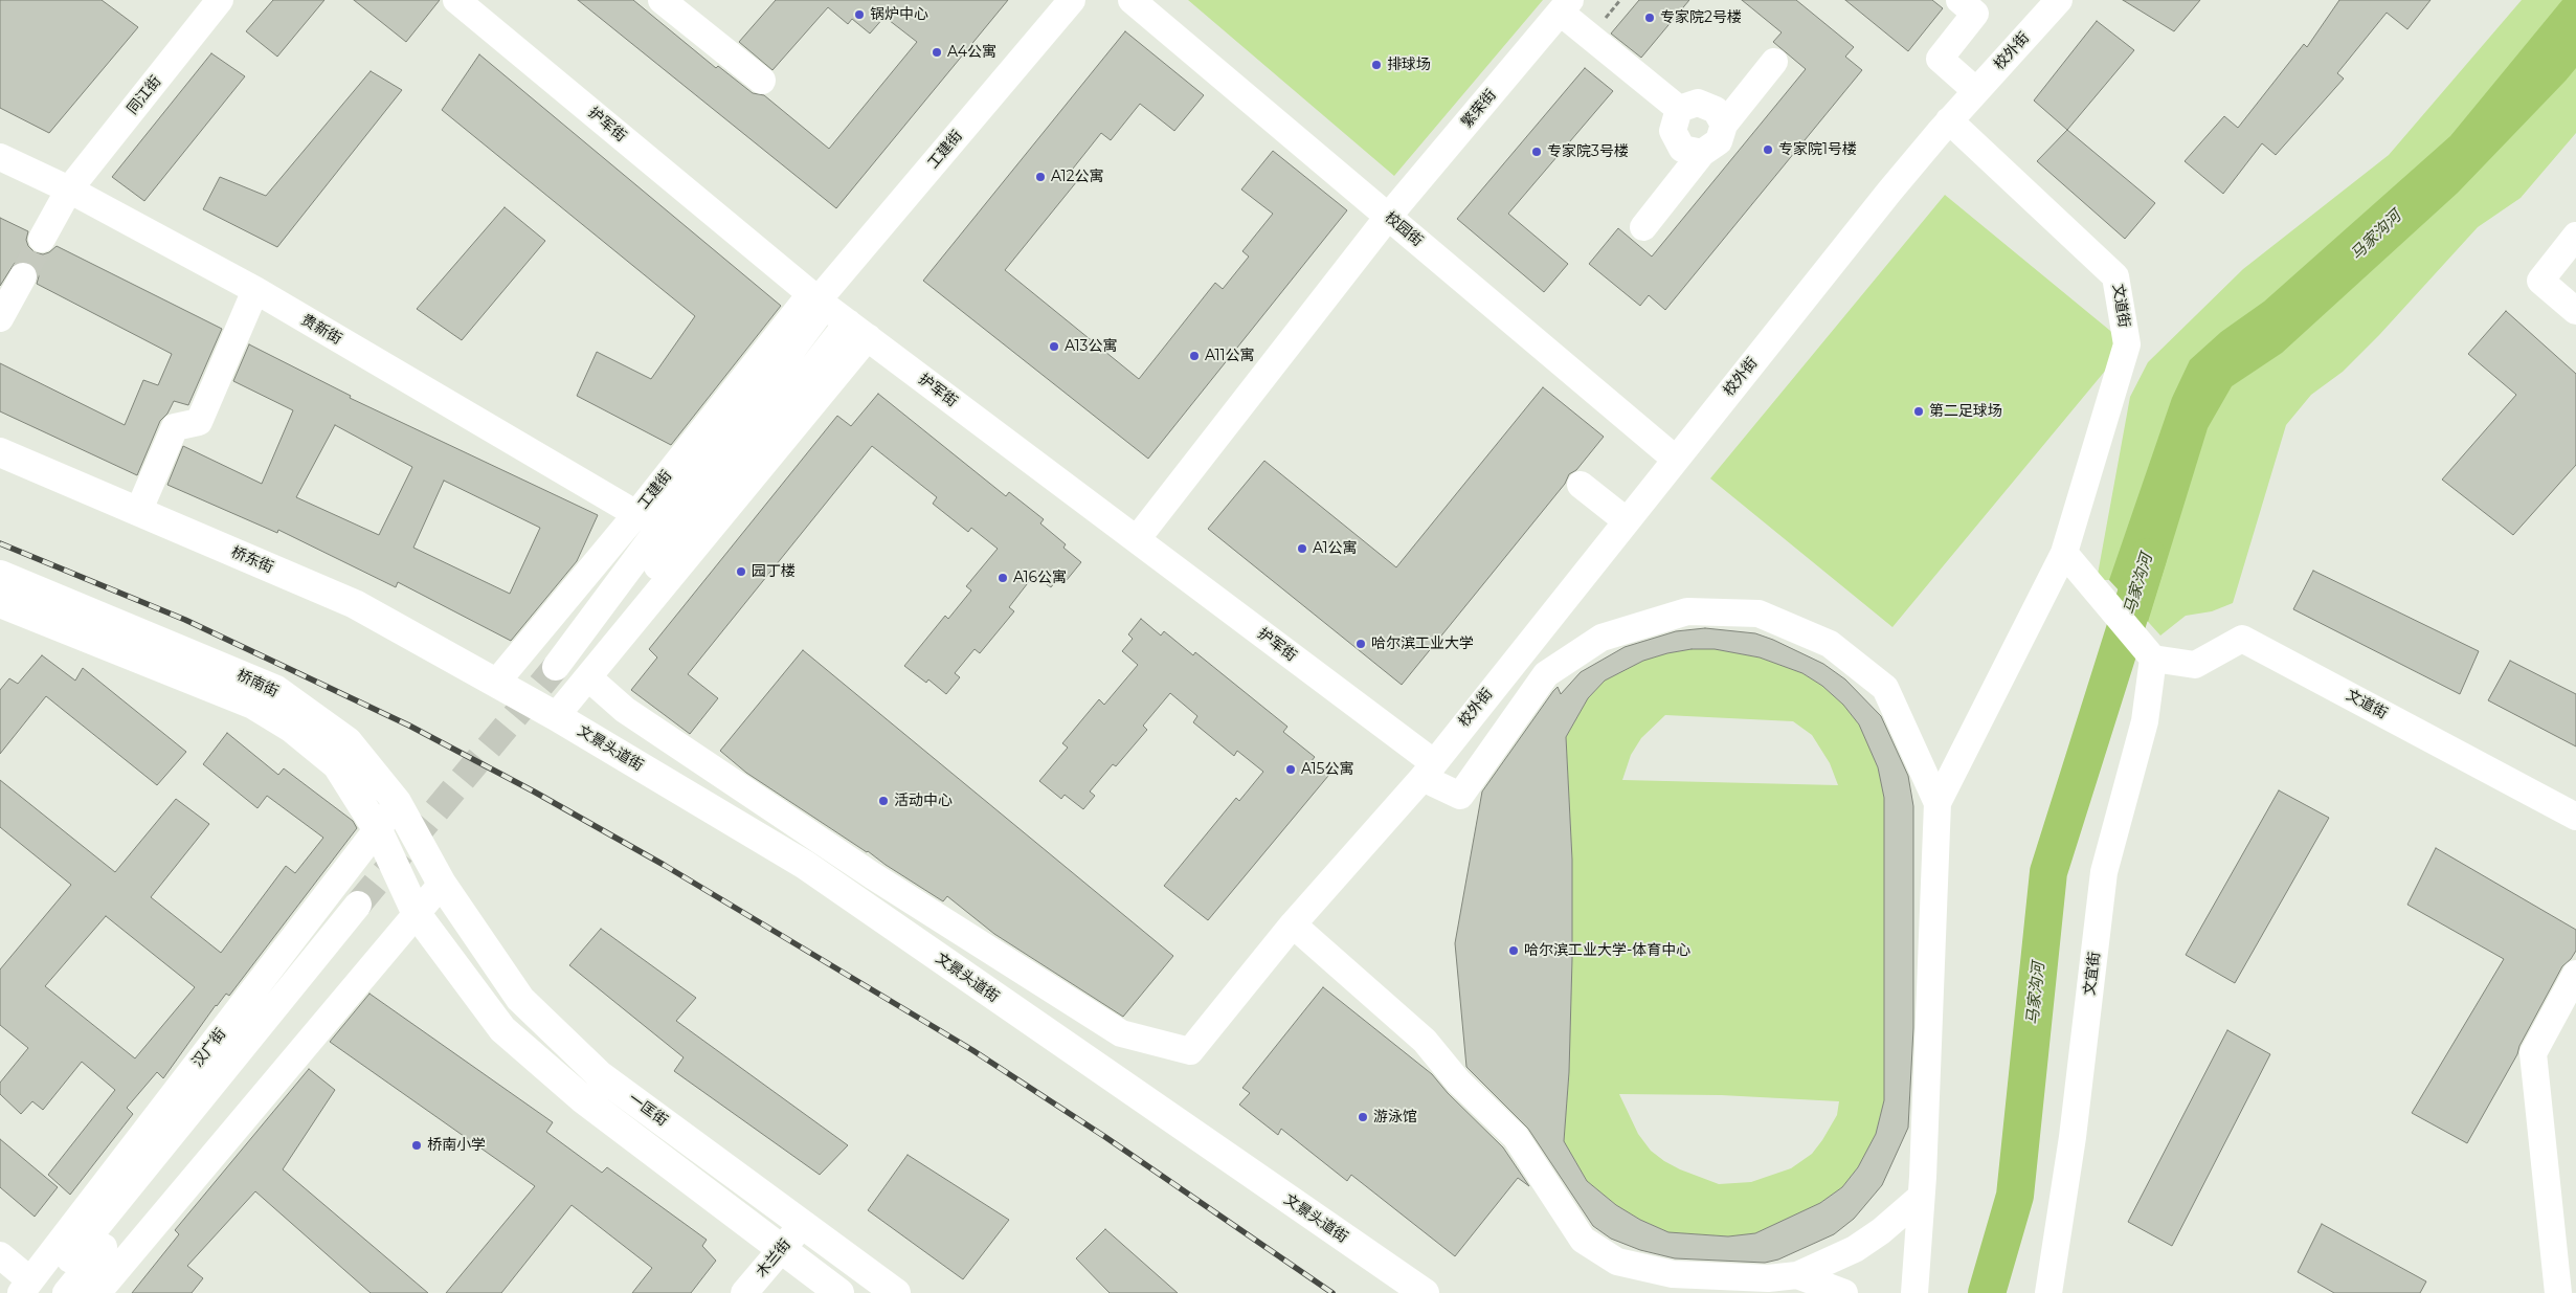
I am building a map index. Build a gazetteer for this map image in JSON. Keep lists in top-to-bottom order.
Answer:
{
  "streets": {
    "main road": [
      "桥东街",
      "桥南街",
      "文景头道街",
      "一匡街"
    ],
    "street": [
      "校外街",
      "同江街",
      "繁荣街",
      "护军街",
      "工建街",
      "校园街",
      "文道街",
      "贵新街",
      "文宜街",
      "汉广街",
      "木兰街"
    ]
  },
  "crossings": [
    ["校外街", "护军街"],
    ["校外街", "工建街"],
    ["校外街", "校园街"],
    ["校外街", "文道街"],
    ["同江街", "贵新街"],
    ["繁荣街", "护军街"],
    ["繁荣街", "校园街"],
    ["护军街", "工建街"],
    ["护军街", "文道街"],
    ["工建街", "贵新街"],
    ["工建街", "桥东街"],
    ["工建街", "文景头道街"],
    ["文道街", "文宜街"],
    ["桥东街", "文景头道街"],
    ["桥南街", "汉广街"],
    ["桥南街", "一匡街"],
    ["一匡街", "木兰街"]
  ],
  "water": ["马家沟河"],
  "places": [
    "锅炉中心",
    "专家院2号楼",
    "A4公寓",
    "排球场",
    "专家院1号楼",
    "专家院3号楼",
    "A12公寓",
    "A13公寓",
    "A11公寓",
    "第二足球场",
    "A1公寓",
    "园丁楼",
    "A16公寓",
    "哈尔滨工业大学",
    "A15公寓",
    "活动中心",
    "哈尔滨工业大学-体育中心",
    "游泳馆",
    "桥南小学"
  ]
}
